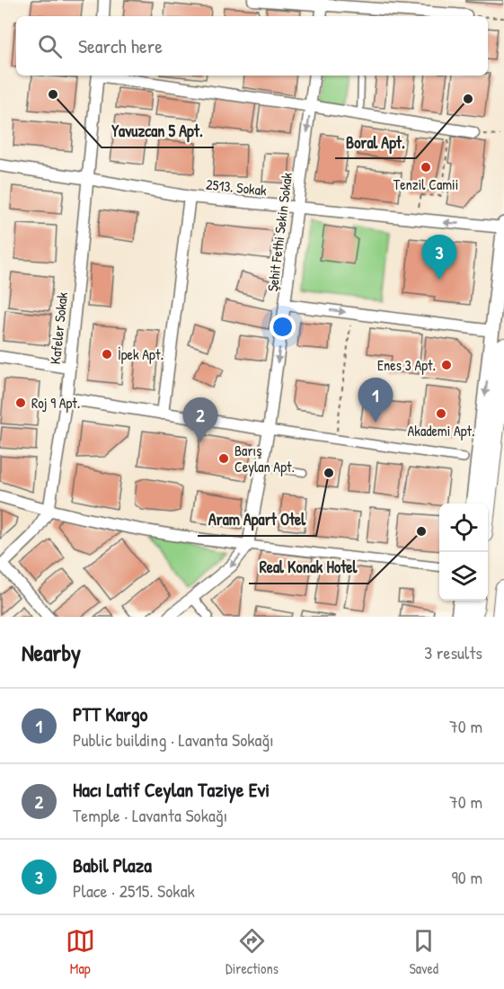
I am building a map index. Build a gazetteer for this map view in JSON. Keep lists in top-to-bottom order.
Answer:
{
  "streets": {
    "street": ["2513. Sokak", "Şehit Fethi Sekin Sokak", "Kafeler Sokak"]
  },
  "crossings": [
    ["2513. Sokak", "Şehit Fethi Sekin Sokak"],
    ["2513. Sokak", "Kafeler Sokak"]
  ],
  "one_way": ["Şehit Fethi Sekin Sokak"],
  "places": [
    "Yavuzcan 5 Apt.",
    "Boral Apt.",
    "Tenzil Camii",
    "İpek Apt.",
    "Enes 3 Apt.",
    "Roj 9 Apt.",
    "Akademi Apt.",
    "Barış Ceylan Apt.",
    "Aram Apart Otel",
    "Real Konak Hotel"
  ],
  "page": {
    "search": "Search here",
    "pins": ["3", "1", "2"],
    "heading": ["Nearby", "3 results"],
    "list": [
      {
        "mark": "1",
        "name": "PTT Kargo",
        "note": "Public building · Lavanta Sokağı",
        "value": "70 m"
      },
      {
        "mark": "2",
        "name": "Hacı Latif Ceylan Taziye Evi",
        "note": "Temple · Lavanta Sokağı",
        "value": "70 m"
      },
      {
        "mark": "3",
        "name": "Babil Plaza",
        "note": "Place · 2515. Sokak",
        "value": "90 m"
      }
    ],
    "nav": ["Map", "Directions", "Saved"]
  }
}
